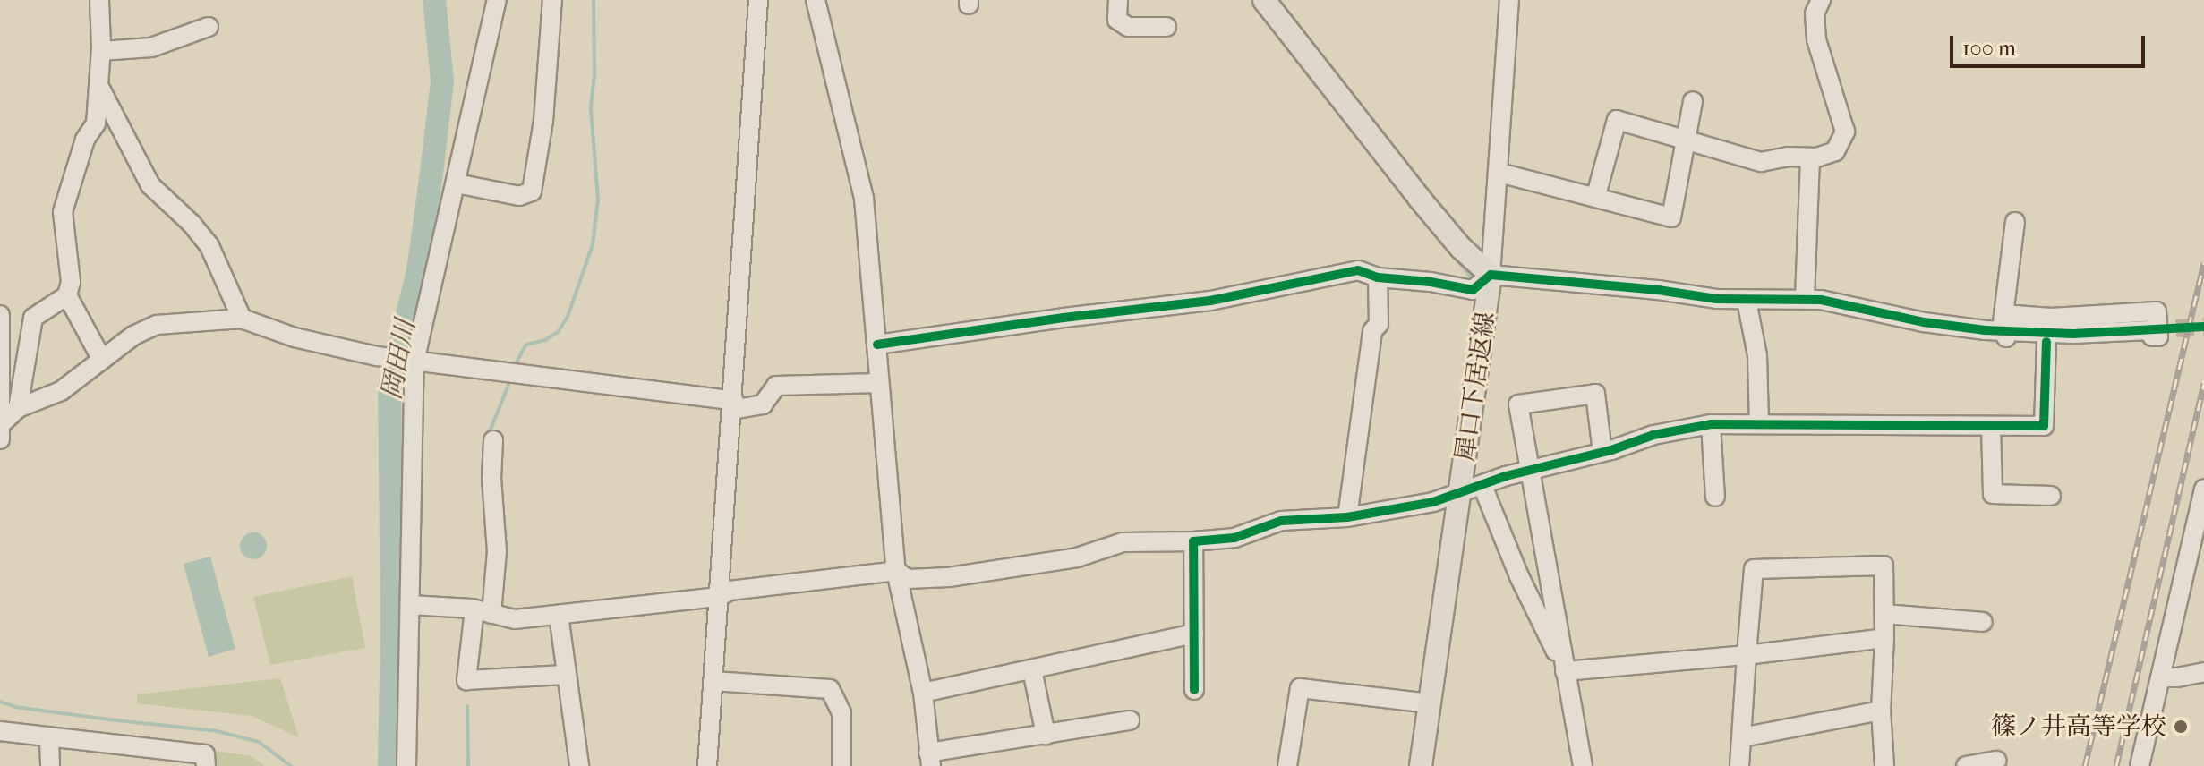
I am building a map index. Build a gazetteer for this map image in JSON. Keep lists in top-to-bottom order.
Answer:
{
  "streets": {
    "main road": ["犀口下居返線"]
  },
  "water": ["岡田川"],
  "places": ["篠ノ井高等学校"],
  "scale_bar": "100 m"
}
